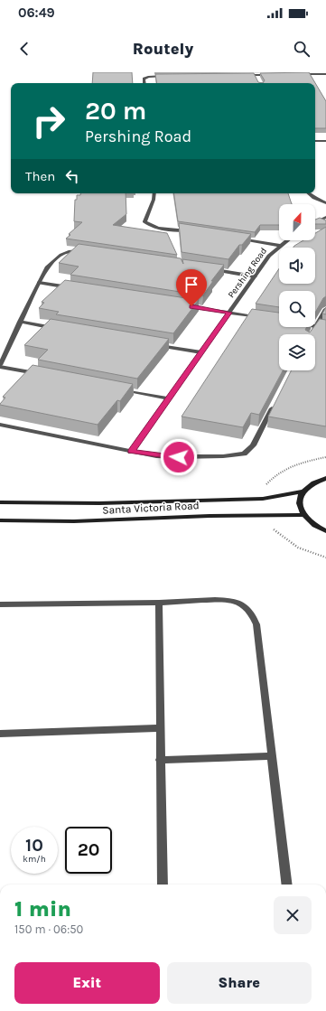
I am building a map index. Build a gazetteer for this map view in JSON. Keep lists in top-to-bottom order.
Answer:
{
  "streets": {
    "street": ["Pershing Road", "Santa Victoria Road"]
  },
  "north": "top",
  "page": {
    "status": "06:49",
    "header": "Routely",
    "turn": ["20 m", "Pershing Road"],
    "then": "Then",
    "speed": "10 km/h",
    "limit": "20",
    "heading": ["1 min", "150 m · 06:50"],
    "buttons": ["Exit", "Share"]
  }
}
